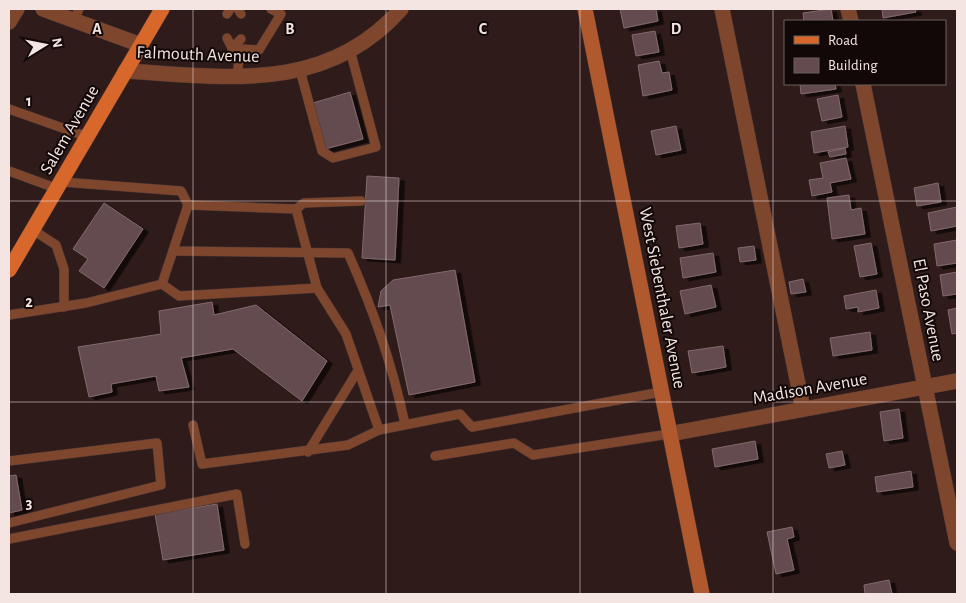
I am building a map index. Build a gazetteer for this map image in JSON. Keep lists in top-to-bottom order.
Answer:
{
  "streets": {
    "main road": ["Salem Avenue", "West Siebenthaler Avenue"],
    "street": ["Falmouth Avenue", "El Paso Avenue", "Madison Avenue"]
  },
  "crossings": [
    ["Falmouth Avenue", "Salem Avenue"],
    ["West Siebenthaler Avenue", "Madison Avenue"],
    ["El Paso Avenue", "Madison Avenue"]
  ],
  "legend": ["Road", "Building"],
  "north": "right",
  "grid": {
    "columns": [
      "A",
      "B",
      "C",
      "D"
    ],
    "rows": ["1", "2", "3"]
  }
}
